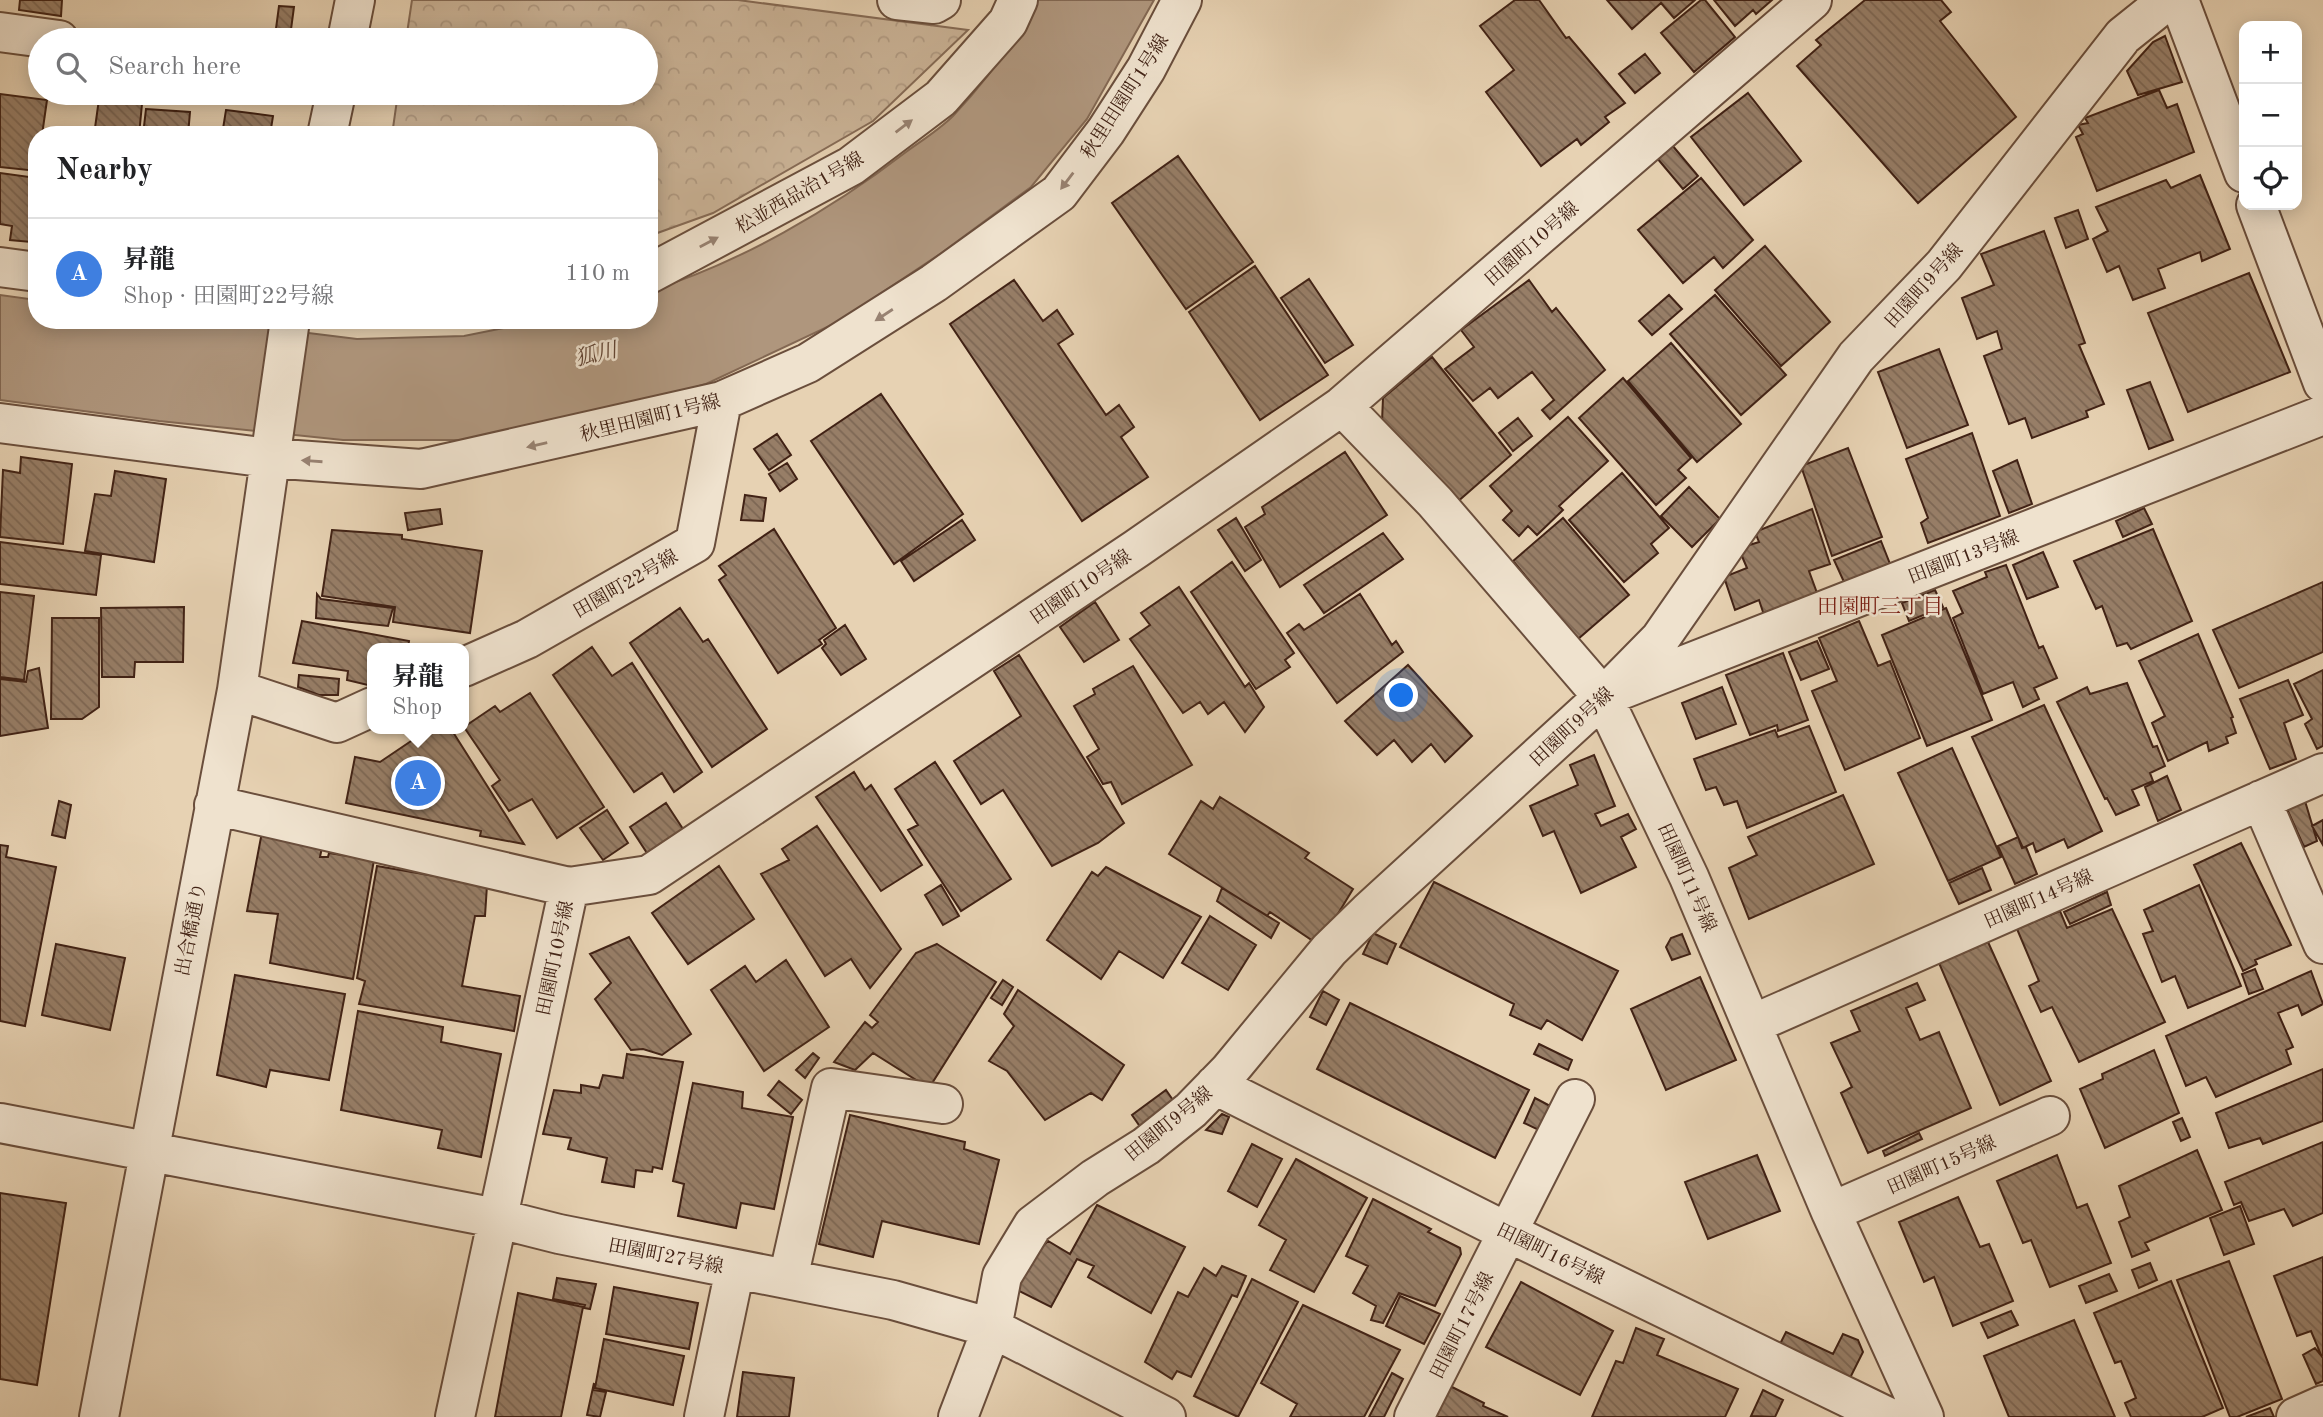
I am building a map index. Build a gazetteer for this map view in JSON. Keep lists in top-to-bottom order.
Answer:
{
  "streets": {
    "street": [
      "秋里田園町1号線",
      "松並西品治1号線",
      "田園町10号線",
      "田園町9号線",
      "田園町13号線",
      "田園町22号線",
      "田園町11号線",
      "田園町14号線",
      "出合橋通り",
      "田園町15号線",
      "田園町16号線",
      "田園町27号線",
      "田園町17号線"
    ]
  },
  "crossings": [
    ["秋里田園町1号線", "田園町22号線"],
    ["秋里田園町1号線", "出合橋通り"],
    ["田園町10号線", "田園町11号線"],
    ["田園町10号線", "田園町27号線"],
    ["田園町9号線", "田園町13号線"],
    ["田園町9号線", "田園町11号線"],
    ["田園町9号線", "田園町16号線"],
    ["田園町9号線", "田園町27号線"],
    ["田園町13号線", "田園町11号線"],
    ["田園町11号線", "田園町14号線"],
    ["田園町11号線", "田園町15号線"],
    ["出合橋通り", "田園町27号線"],
    ["田園町16号線", "田園町17号線"]
  ],
  "one_way": ["秋里田園町1号線", "松並西品治1号線"],
  "districts": ["田園町三丁目"],
  "water": ["狐川"],
  "page": {
    "map_buttons": ["+", "−"],
    "search": "Search here",
    "heading": "Nearby",
    "list": [
      {
        "mark": "A",
        "name": "昇龍",
        "note": "Shop · 田園町22号線",
        "value": "110 m"
      }
    ],
    "popup": ["昇龍", "Shop"],
    "pins": "A"
  }
}
